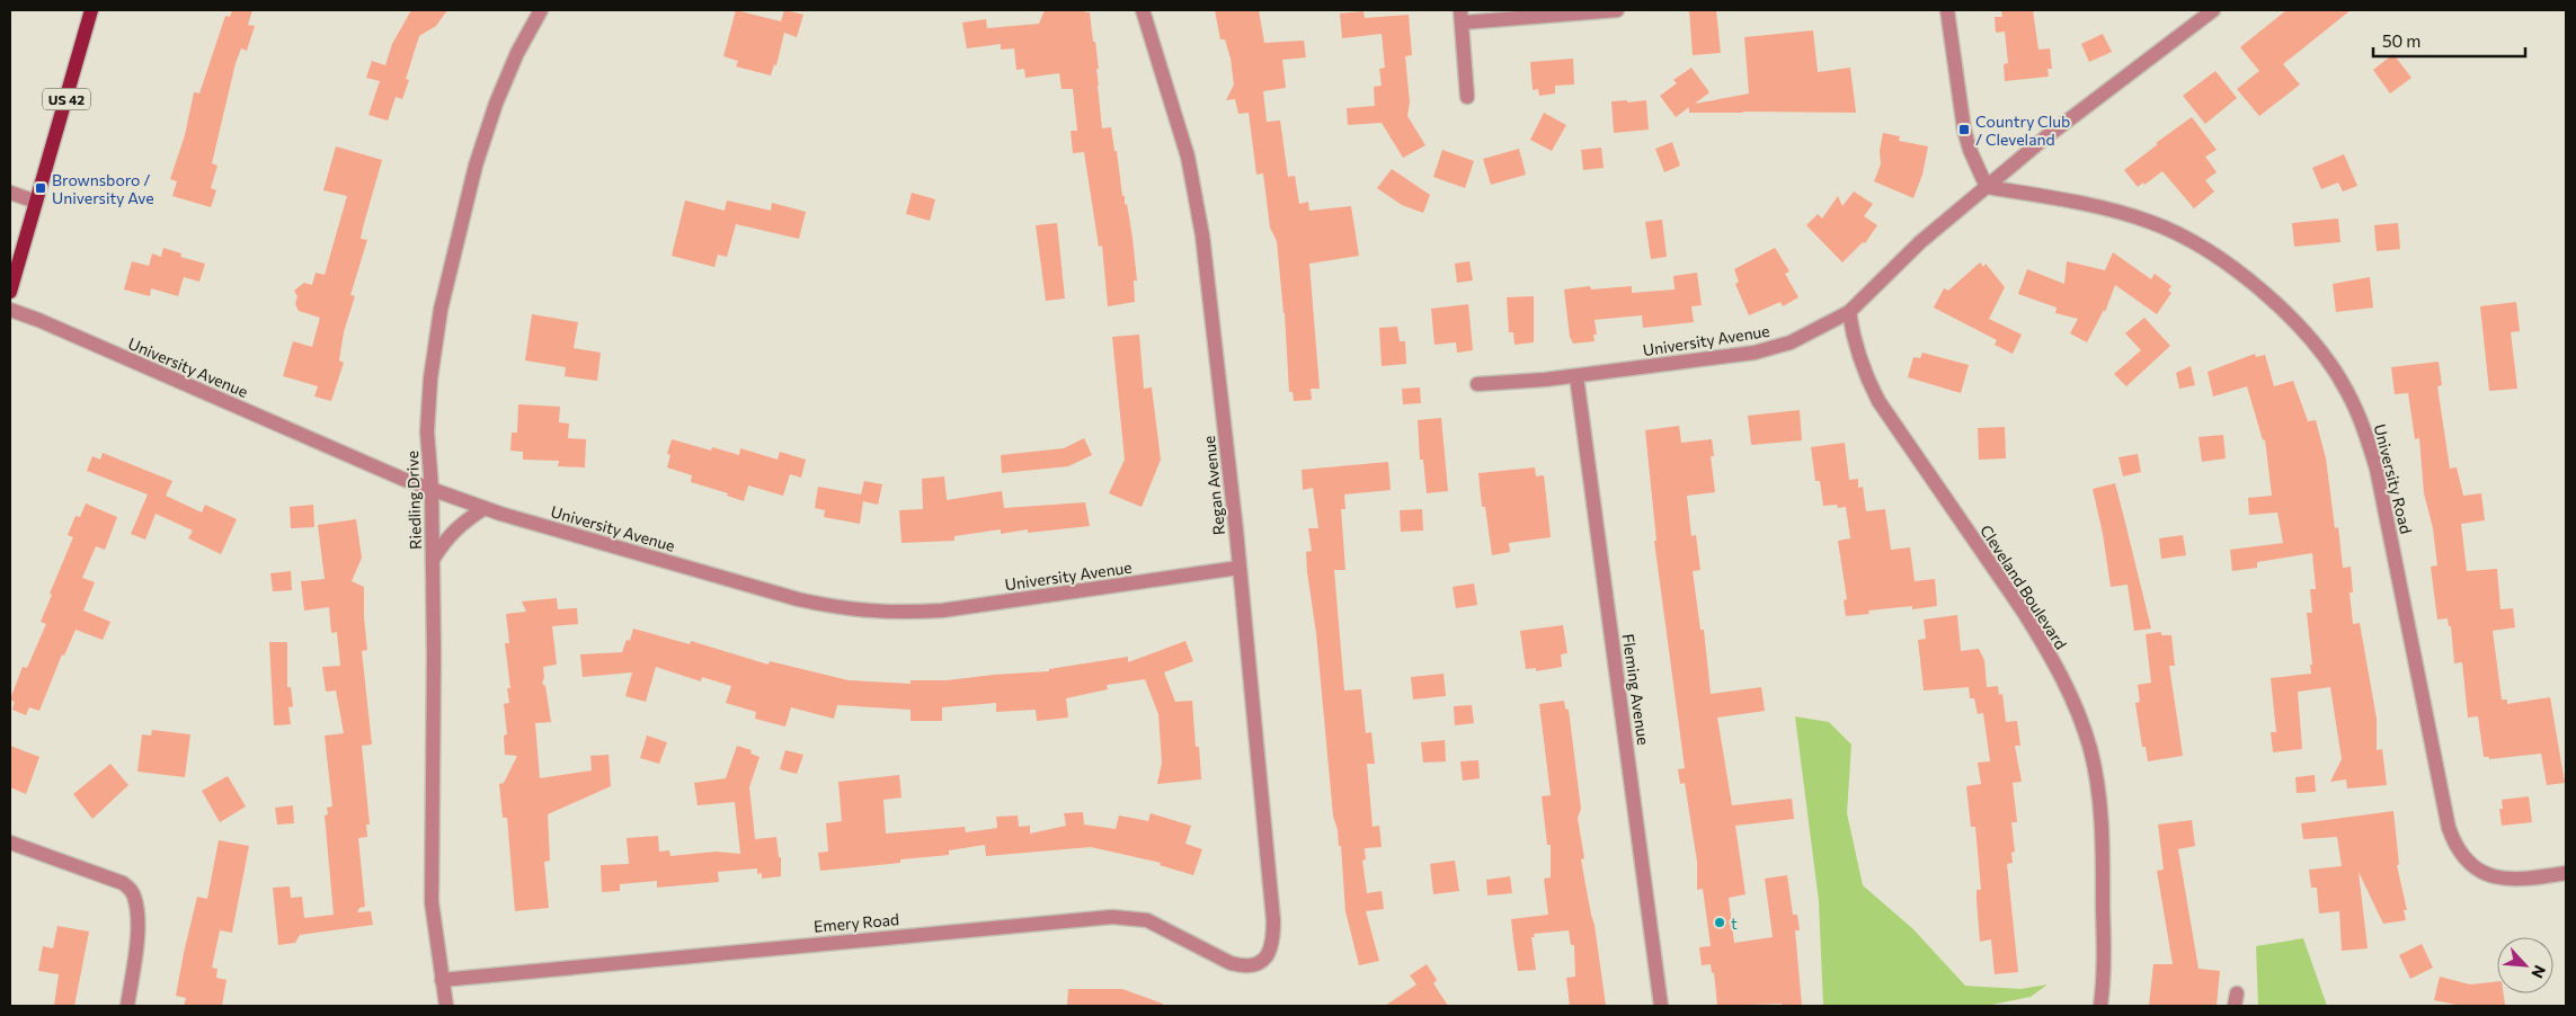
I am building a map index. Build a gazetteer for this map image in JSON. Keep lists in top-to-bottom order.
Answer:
{
  "streets": {
    "main road": ["US 42"],
    "street": [
      "University Avenue",
      "University Road",
      "Regan Avenue",
      "Riedling Drive",
      "Cleveland Boulevard",
      "Fleming Avenue",
      "Emery Road"
    ]
  },
  "crossings": [
    ["University Avenue", "University Road"],
    ["University Avenue", "Regan Avenue"],
    ["University Avenue", "Riedling Drive"],
    ["University Avenue", "Cleveland Boulevard"],
    ["University Avenue", "Fleming Avenue"],
    ["Regan Avenue", "Emery Road"],
    ["Riedling Drive", "Emery Road"]
  ],
  "places": {
    "transit": ["Country Club / Cleveland", "Brownsboro / University Ave"],
    "other": ["t"]
  },
  "scale_bar": "50 m",
  "north": "bottom right"
}
